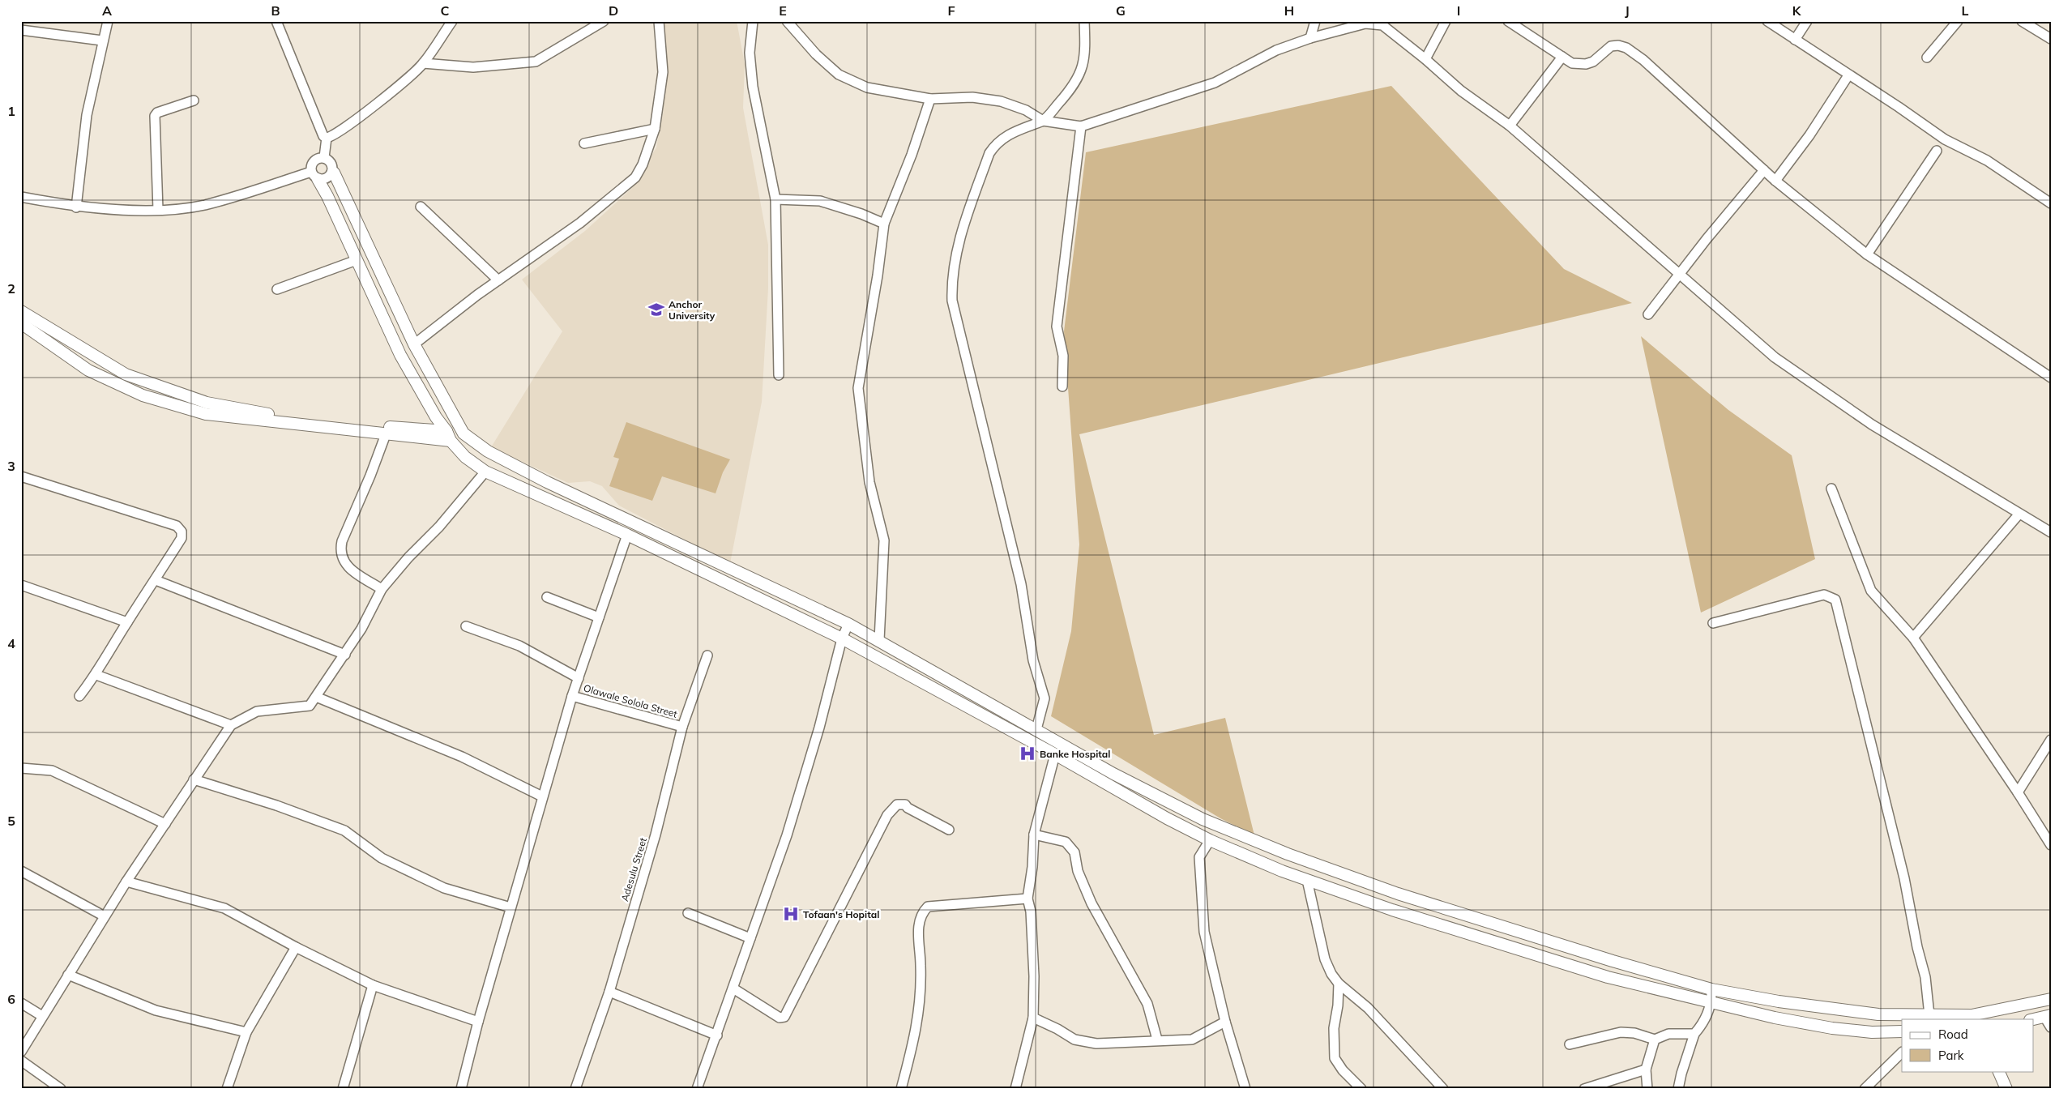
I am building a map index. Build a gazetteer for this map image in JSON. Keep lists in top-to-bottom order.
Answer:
{
  "streets": {
    "street": ["Olawale Solola Street", "Adesulu Street"]
  },
  "crossings": [
    ["Olawale Solola Street", "Adesulu Street"]
  ],
  "places": {
    "school or university": ["Anchor University"],
    "hospital": ["Banke Hospital", "Tofaan's Hopital"]
  },
  "legend": ["Road", "Park"],
  "grid": {
    "columns": [
      "A",
      "B",
      "C",
      "D",
      "E",
      "F",
      "G",
      "H",
      "I",
      "J",
      "K",
      "L"
    ],
    "rows": [
      "1",
      "2",
      "3",
      "4",
      "5",
      "6"
    ]
  }
}
